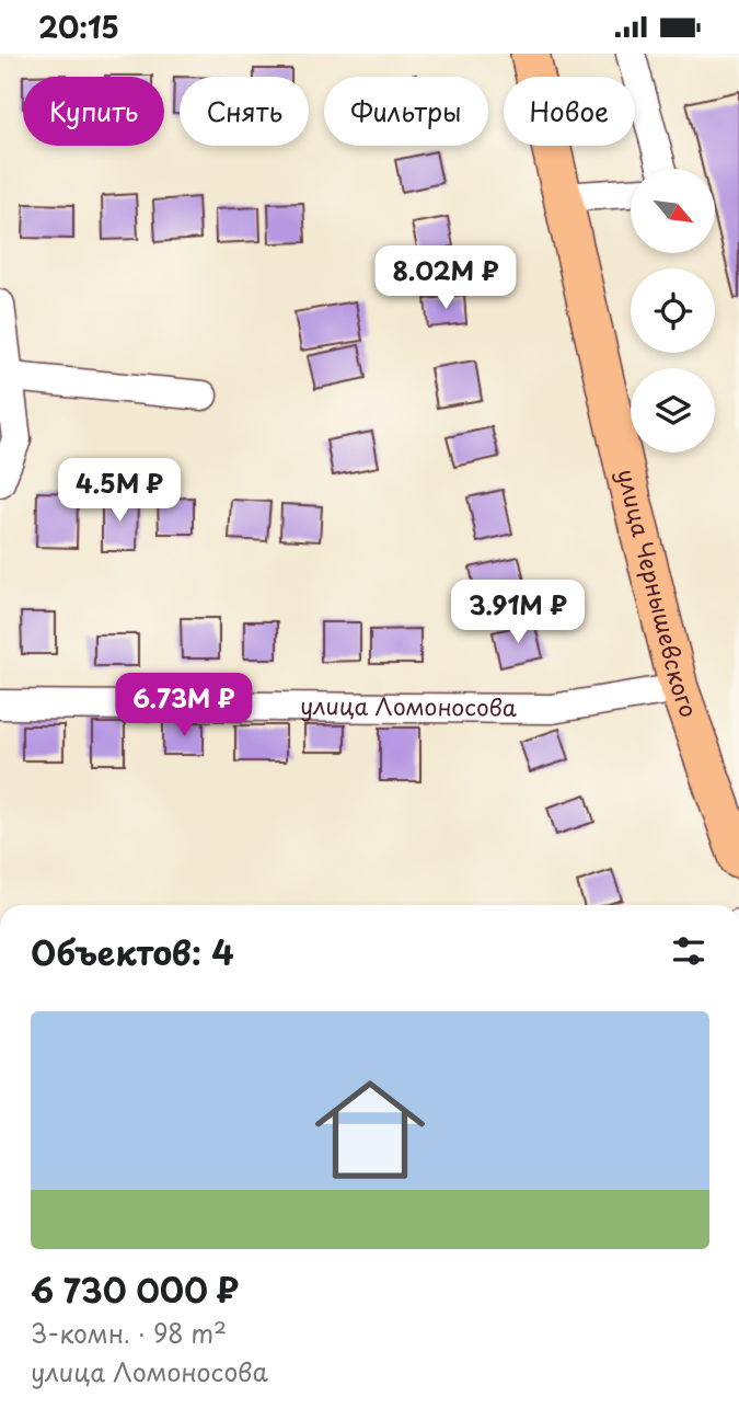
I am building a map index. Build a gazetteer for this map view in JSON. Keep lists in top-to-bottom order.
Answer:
{
  "streets": {
    "main road": ["улица Чернышевского"],
    "street": ["улица Ломоносова"]
  },
  "crossings": [
    ["улица Чернышевского", "улица Ломоносова"]
  ],
  "north": "bottom right",
  "page": {
    "status": "20:15",
    "chip": [
      "Купить",
      "Снять",
      "Фильтры",
      "Новое"
    ],
    "price": [
      "8.02M ₽",
      "4.5M ₽",
      "3.91M ₽",
      "6.73M ₽"
    ],
    "heading": "Объектов: 4",
    "list": [
      {
        "name": "6 730 000 ₽",
        "note": "3-комн. · 98 m² · улица Ломоносова"
      }
    ]
  }
}
